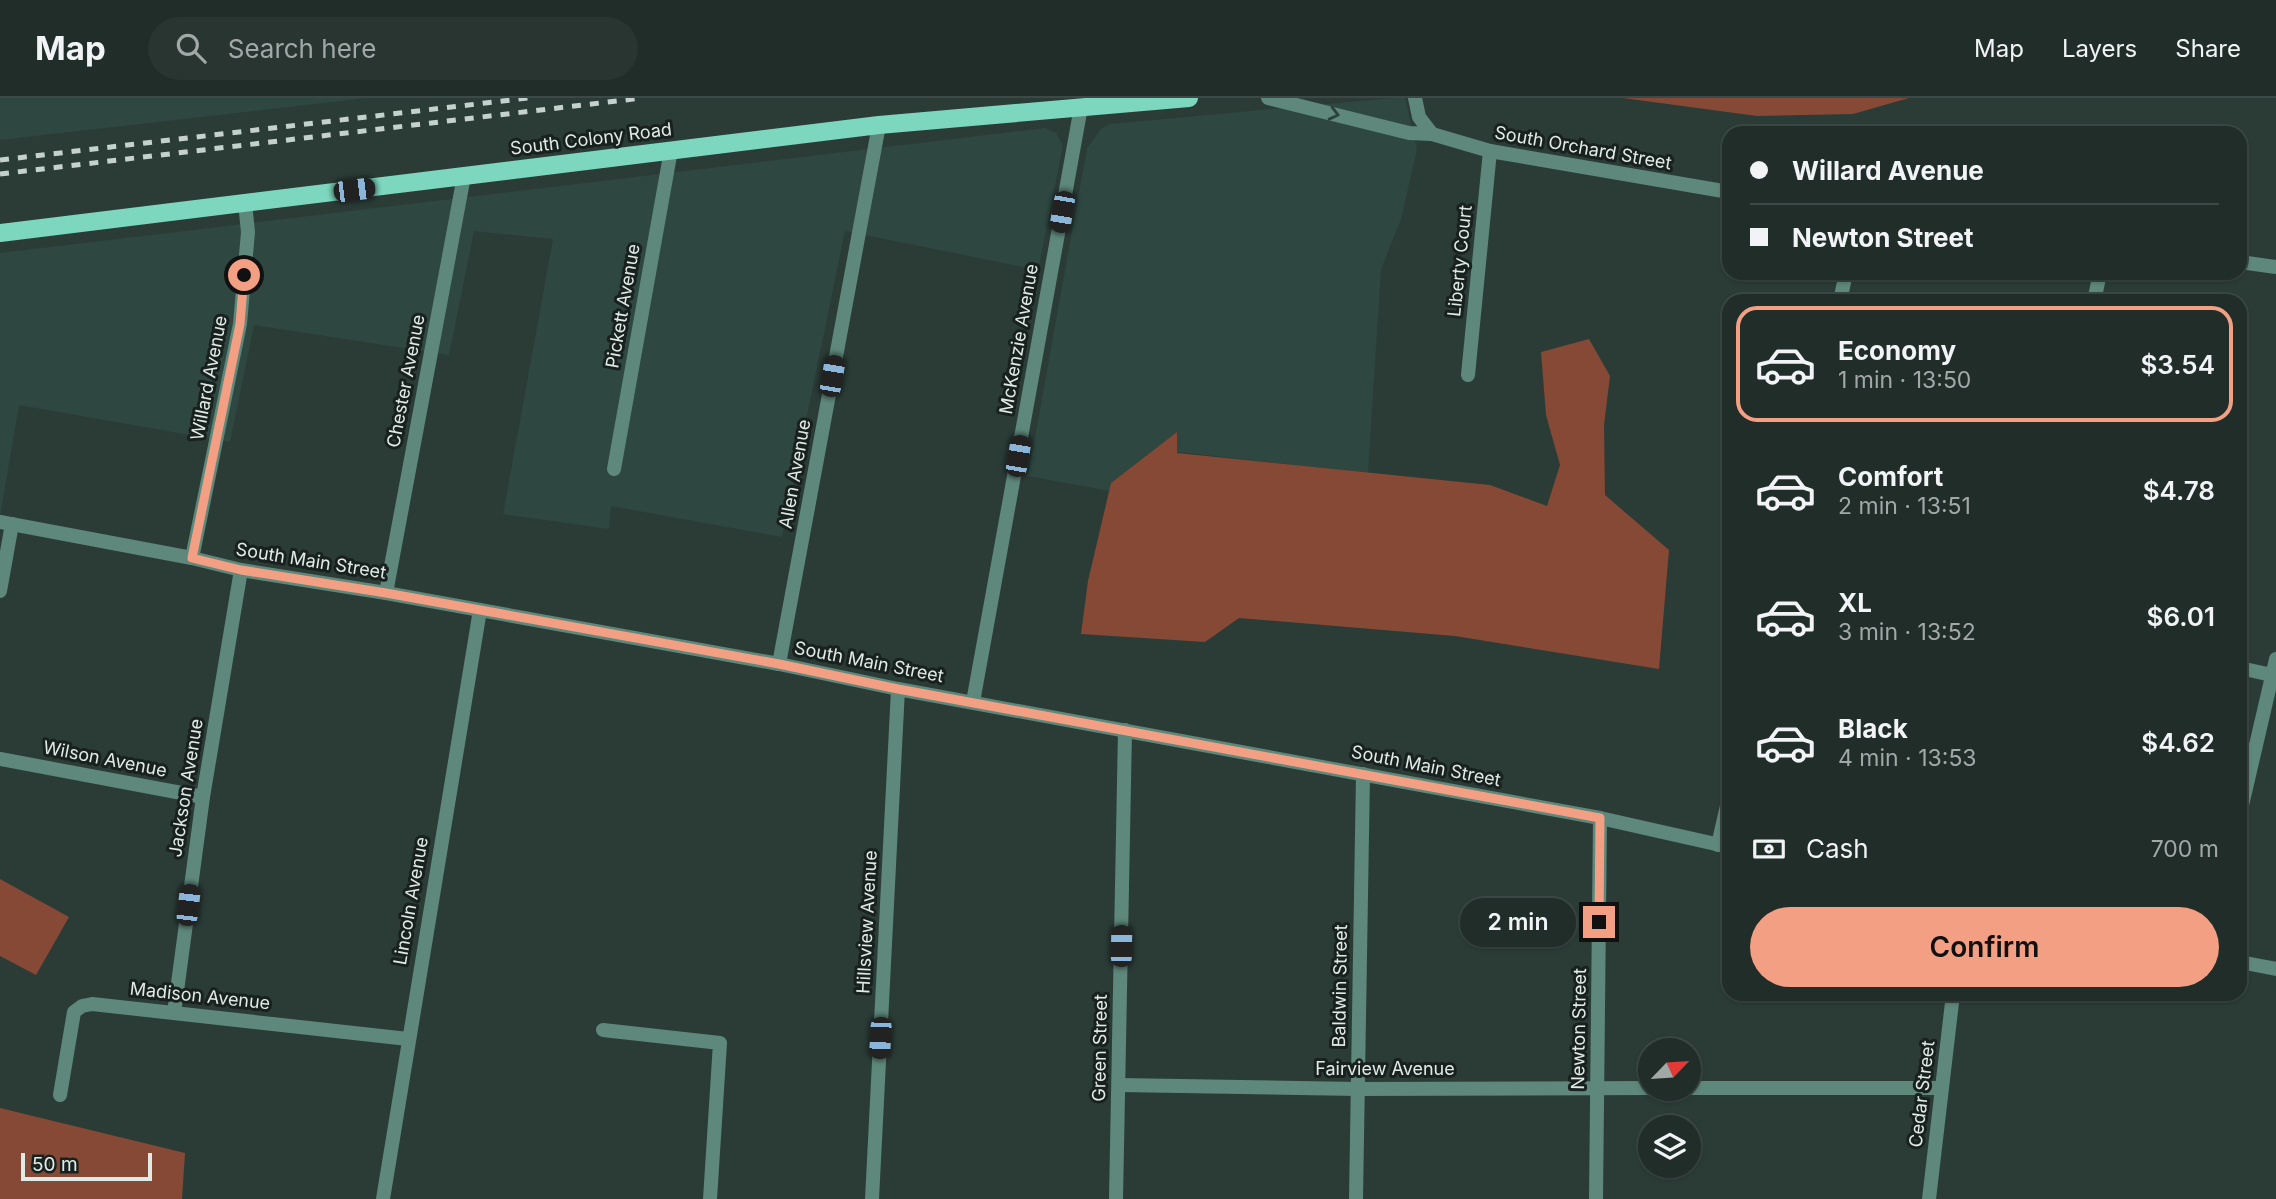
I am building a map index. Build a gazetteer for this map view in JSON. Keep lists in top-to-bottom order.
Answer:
{
  "streets": {
    "main road": ["South Colony Road"],
    "street": [
      "South Orchard Street",
      "Liberty Court",
      "Pickett Avenue",
      "McKenzie Avenue",
      "Willard Avenue",
      "Chester Avenue",
      "Allen Avenue",
      "South Main Street",
      "Wilson Avenue",
      "Jackson Avenue",
      "Lincoln Avenue",
      "Hillsview Avenue",
      "Baldwin Street",
      "Madison Avenue",
      "Newton Street",
      "Green Street",
      "Fairview Avenue",
      "Cedar Street"
    ]
  },
  "crossings": [
    ["South Colony Road", "Pickett Avenue"],
    ["South Colony Road", "McKenzie Avenue"],
    ["South Colony Road", "Willard Avenue"],
    ["South Colony Road", "Chester Avenue"],
    ["South Colony Road", "Allen Avenue"],
    ["South Orchard Street", "Liberty Court"],
    ["McKenzie Avenue", "South Main Street"],
    ["Willard Avenue", "South Main Street"],
    ["Chester Avenue", "South Main Street"],
    ["Allen Avenue", "South Main Street"],
    ["South Main Street", "Jackson Avenue"],
    ["South Main Street", "Lincoln Avenue"],
    ["South Main Street", "Hillsview Avenue"],
    ["South Main Street", "Baldwin Street"],
    ["South Main Street", "Newton Street"],
    ["South Main Street", "Green Street"],
    ["Wilson Avenue", "Jackson Avenue"],
    ["Jackson Avenue", "Madison Avenue"],
    ["Lincoln Avenue", "Madison Avenue"],
    ["Baldwin Street", "Fairview Avenue"],
    ["Newton Street", "Fairview Avenue"],
    ["Green Street", "Fairview Avenue"]
  ],
  "one_way": ["South Orchard Street"],
  "scale_bar": "50 m",
  "north": "top right",
  "page": {
    "header": "Map",
    "search": "Search here",
    "nav": ["Map", "Layers", "Share"],
    "banner": ["Willard Avenue", "Newton Street"],
    "list": [
      {
        "name": "Economy",
        "note": "1 min · 13:50",
        "value": "$3.54"
      },
      {
        "name": "Comfort",
        "note": "2 min · 13:51",
        "value": "$4.78"
      },
      {
        "name": "XL",
        "note": "3 min · 13:52",
        "value": "$6.01"
      },
      {
        "name": "Black",
        "note": "4 min · 13:53",
        "value": "$4.62"
      }
    ],
    "pay": ["Cash", "700 m"],
    "buttons": "Confirm",
    "bubble": "2 min",
    "scale": "50 m"
  }
}
